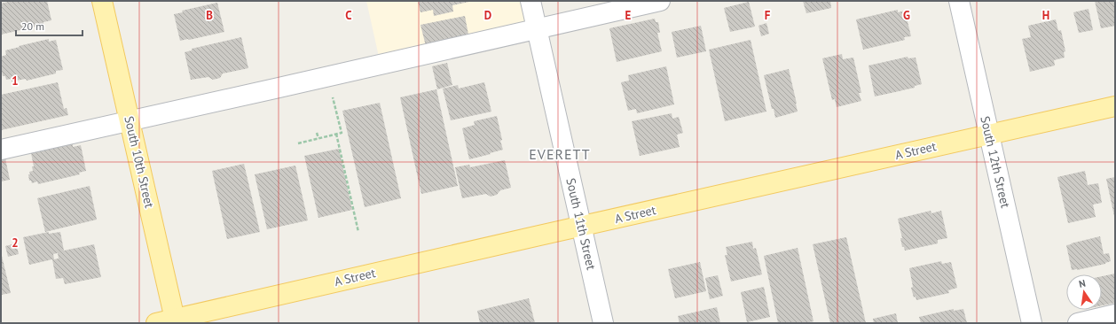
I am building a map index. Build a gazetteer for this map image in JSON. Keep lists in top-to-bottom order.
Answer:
{
  "streets": {
    "main road": ["A Street", "South 10th Street"],
    "street": ["South 12th Street", "South 11th Street"]
  },
  "crossings": [
    ["A Street", "South 10th Street"],
    ["A Street", "South 12th Street"],
    ["A Street", "South 11th Street"]
  ],
  "districts": ["EVERETT"],
  "scale_bar": "20 m",
  "north": "top",
  "grid": {
    "columns": [
      "B",
      "C",
      "D",
      "E",
      "F",
      "G",
      "H"
    ],
    "rows": ["1", "2"]
  }
}
